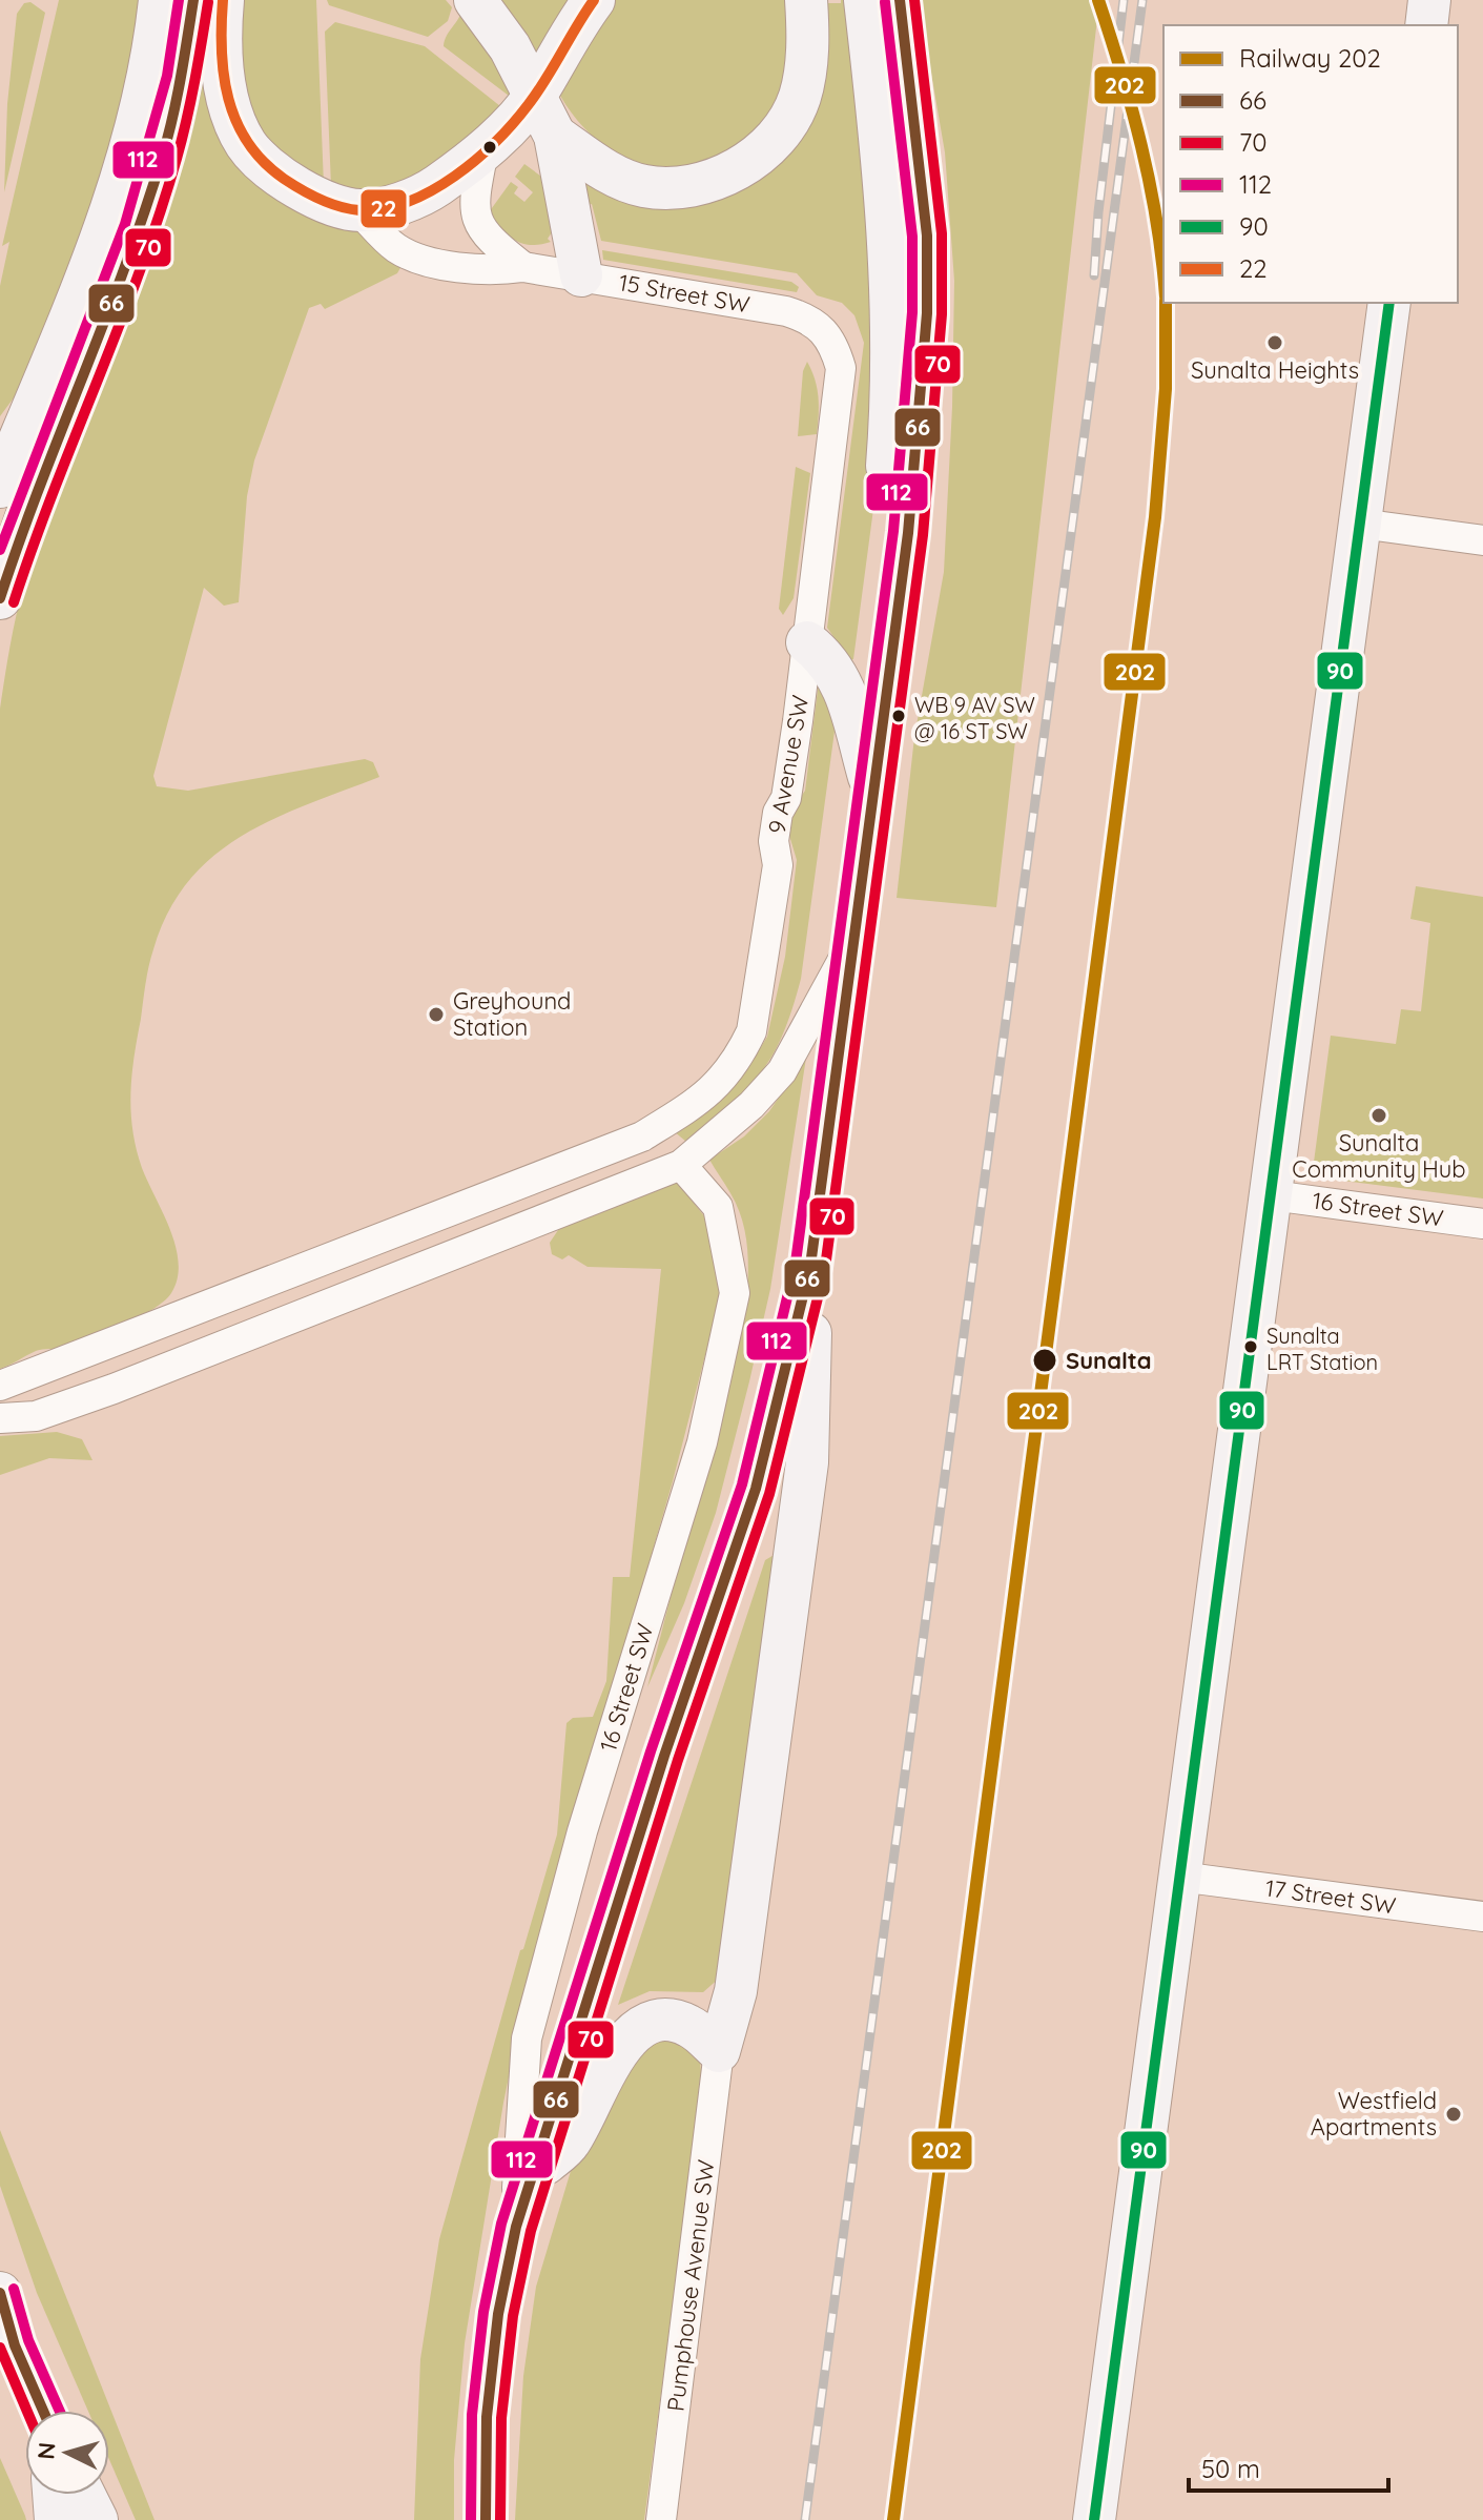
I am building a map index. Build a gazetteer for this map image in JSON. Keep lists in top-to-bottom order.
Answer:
{
  "streets": {
    "street": [
      "15 Street SW",
      "9 Avenue SW",
      "16 Street SW",
      "17 Street SW",
      "Pumphouse Avenue SW"
    ]
  },
  "crossings": [
    ["15 Street SW", "9 Avenue SW"]
  ],
  "places": [
    "Sunalta Heights",
    "WB 9 AV SW @ 16 ST SW",
    "Greyhound Station",
    "Sunalta Community Hub",
    "Sunalta LRT Station",
    "Sunalta",
    "Westfield Apartments"
  ],
  "lines": [
    "rail line 202",
    "transit line 66",
    "transit line 70",
    "transit line 112",
    "transit line 22",
    "transit line 90"
  ],
  "legend": [
    "Railway 202",
    "66",
    "70",
    "112",
    "90",
    "22"
  ],
  "scale_bar": "50 m",
  "north": "left"
}
